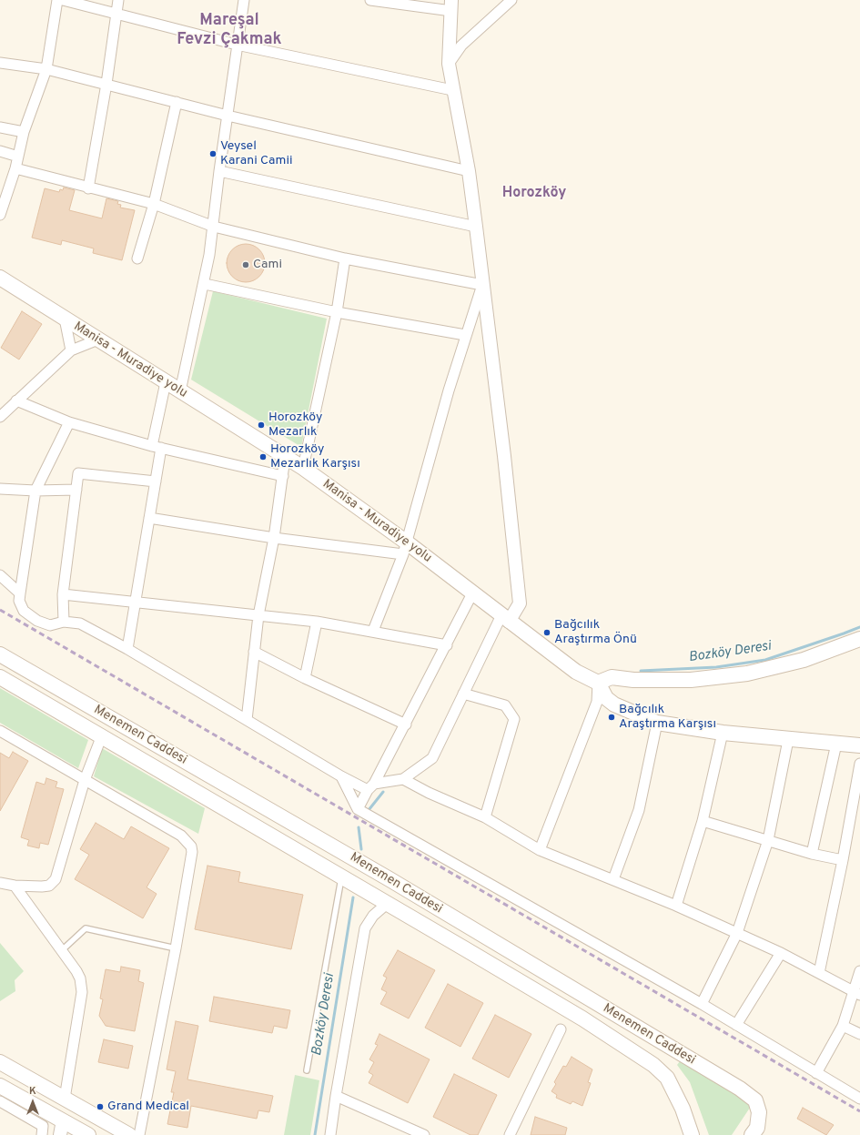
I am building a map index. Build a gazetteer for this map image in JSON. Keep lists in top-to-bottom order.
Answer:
{
  "streets": {
    "main road": ["Manisa - Muradiye yolu", "Menemen Caddesi"]
  },
  "districts": ["Mareşal Fevzi Çakmak", "Horozköy"],
  "water": ["Bozköy Deresi"],
  "places": [
    "Veysel Karani Camii",
    "Cami",
    "Horozköy Mezarlık",
    "Horozköy Mezarlık Karşısı",
    "Bağcılık Araştırma Önü",
    "Bağcılık Araştırma Karşısı",
    "Grand Medical"
  ],
  "north": "top"
}
